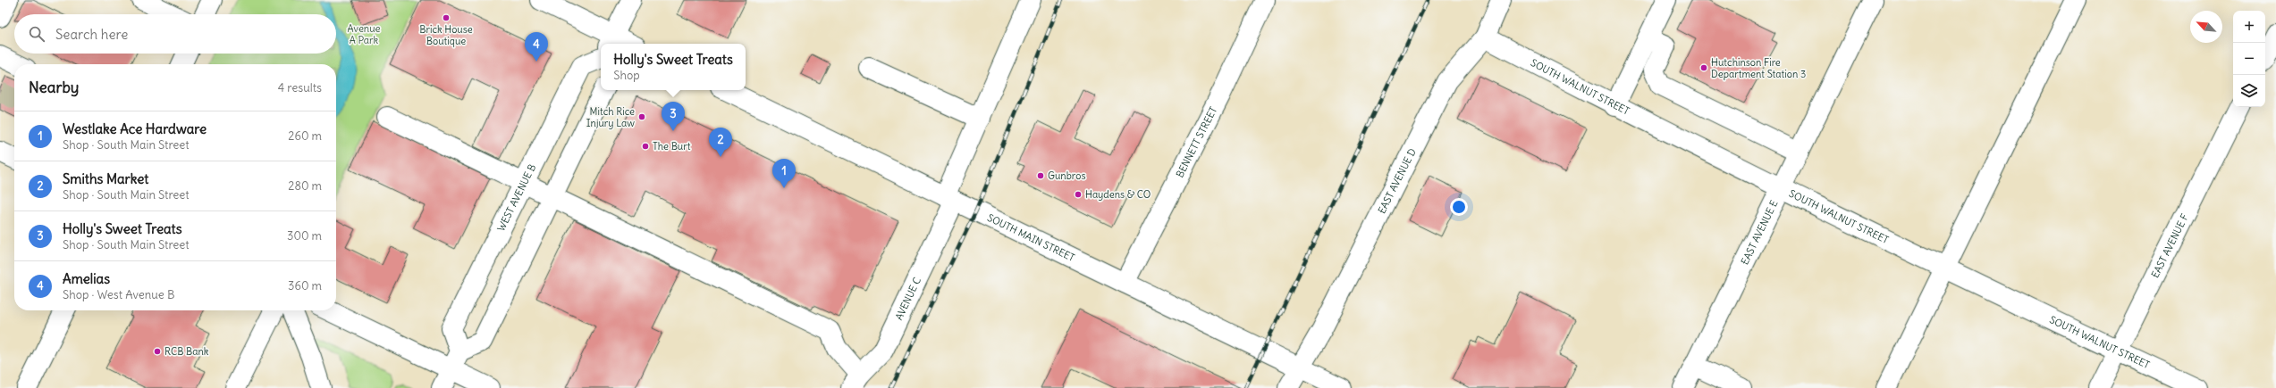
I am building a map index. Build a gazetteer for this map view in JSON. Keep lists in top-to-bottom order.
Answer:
{
  "streets": {
    "street": [
      "SOUTH WALNUT STREET",
      "BENNETT STREET",
      "EAST AVENUE D",
      "WEST AVENUE B",
      "EAST AVENUE E",
      "SOUTH MAIN STREET",
      "EAST AVENUE F",
      "AVENUE C"
    ]
  },
  "crossings": [
    ["SOUTH WALNUT STREET", "EAST AVENUE D"],
    ["SOUTH WALNUT STREET", "EAST AVENUE E"],
    ["SOUTH WALNUT STREET", "EAST AVENUE F"],
    ["BENNETT STREET", "SOUTH MAIN STREET"],
    ["EAST AVENUE D", "SOUTH MAIN STREET"],
    ["SOUTH MAIN STREET", "AVENUE C"]
  ],
  "parks": ["Avenue A Park"],
  "places": [
    "Brick House Boutique",
    "Hutchinson Fire Department Station 3",
    "Mitch Rice Injury Law",
    "The Burt",
    "Gunbros",
    "Haydens & CO",
    "RCB Bank"
  ],
  "north": "top left",
  "page": {
    "map_buttons": ["+", "−"],
    "search": "Search here",
    "pins": [
      "4",
      "3",
      "2",
      "1"
    ],
    "popup": ["Holly's Sweet Treats", "Shop"],
    "heading": ["Nearby", "4 results"],
    "list": [
      {
        "mark": "1",
        "name": "Westlake Ace Hardware",
        "note": "Shop · South Main Street",
        "value": "260 m"
      },
      {
        "mark": "2",
        "name": "Smiths Market",
        "note": "Shop · South Main Street",
        "value": "280 m"
      },
      {
        "mark": "3",
        "name": "Holly's Sweet Treats",
        "note": "Shop · South Main Street",
        "value": "300 m"
      },
      {
        "mark": "4",
        "name": "Amelias",
        "note": "Shop · West Avenue B",
        "value": "360 m"
      }
    ]
  }
}
